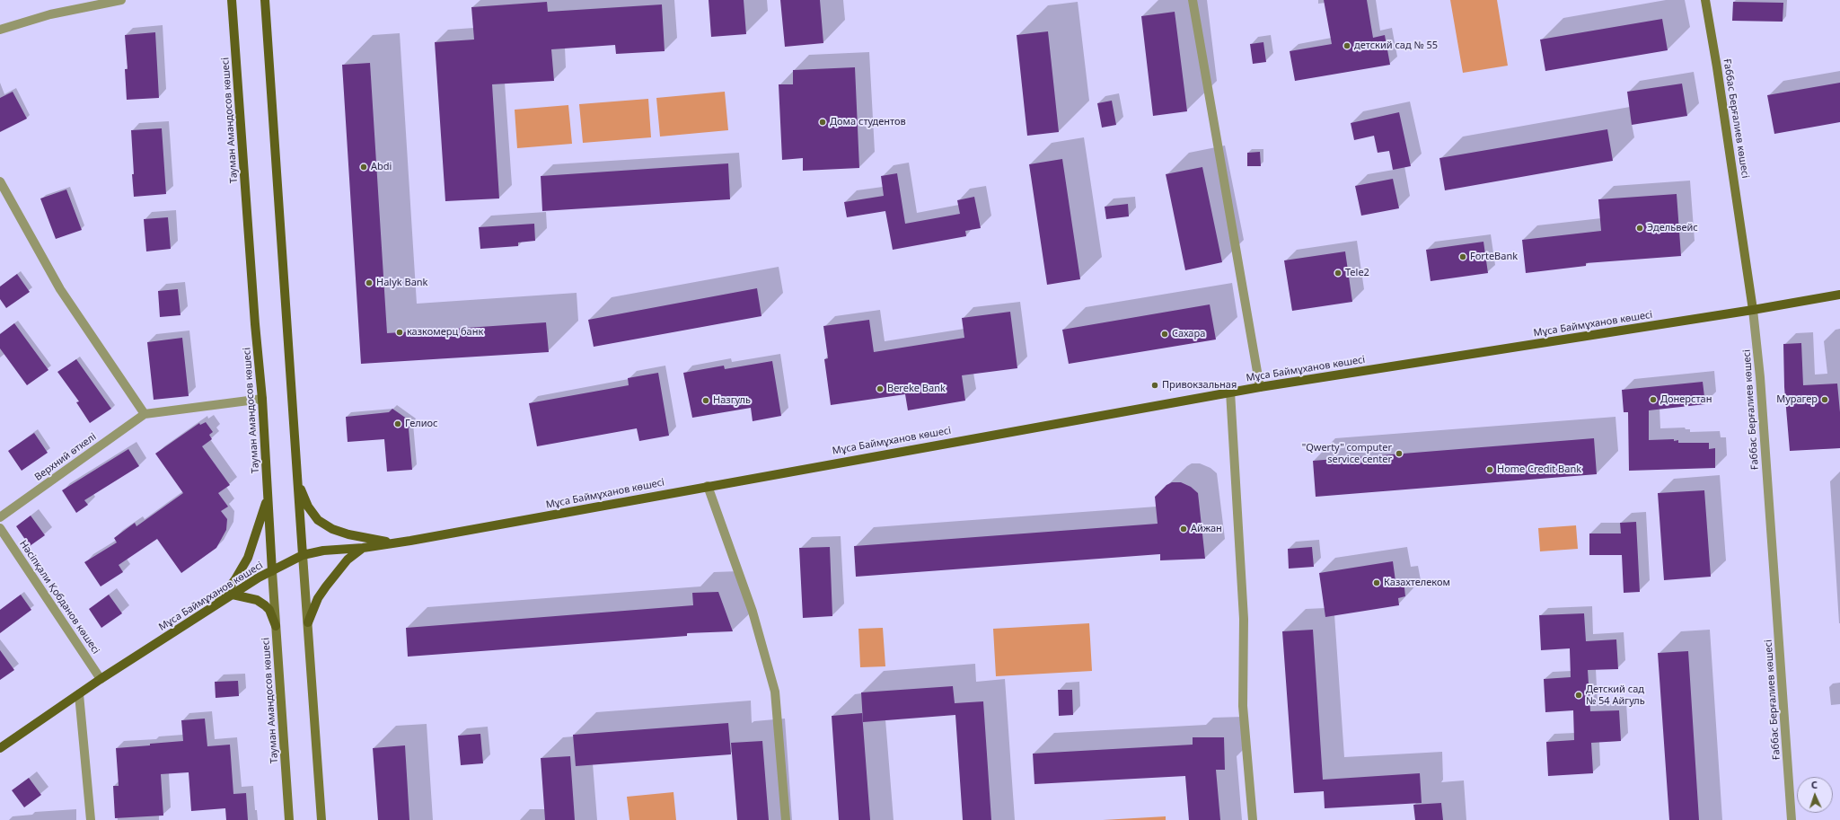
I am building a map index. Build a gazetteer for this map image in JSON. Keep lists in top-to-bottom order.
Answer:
{
  "streets": {
    "main road": ["Ғаббас Берғалиев көшесі", "Тауман Амандосов көшесі", "Мұса Баймұханов көшесі"],
    "street": ["Верхний өткелі", "Нәсіпқали Қобданов көшесі"]
  },
  "crossings": [
    ["Ғаббас Берғалиев көшесі", "Мұса Баймұханов көшесі"],
    ["Тауман Амандосов көшесі", "Мұса Баймұханов көшесі"],
    ["Мұса Баймұханов көшесі", "Нәсіпқали Қобданов көшесі"]
  ],
  "places": [
    "детский сад № 55",
    "Дома студентов",
    "Abdi",
    "Эдельвейс",
    "ForteBank",
    "Tele2",
    "Halyk Bank",
    "казкомерц банк",
    "Сахара",
    "Привокзальная",
    "Bereke Bank",
    "Донерстан",
    "Мурагер",
    "Назгуль",
    "Гелиос",
    "\"Qwerty\" computer service center",
    "Home Credit Bank",
    "Айжан",
    "Казахтелеком",
    "Детский сад № 54 Айгуль"
  ],
  "north": "top"
}
